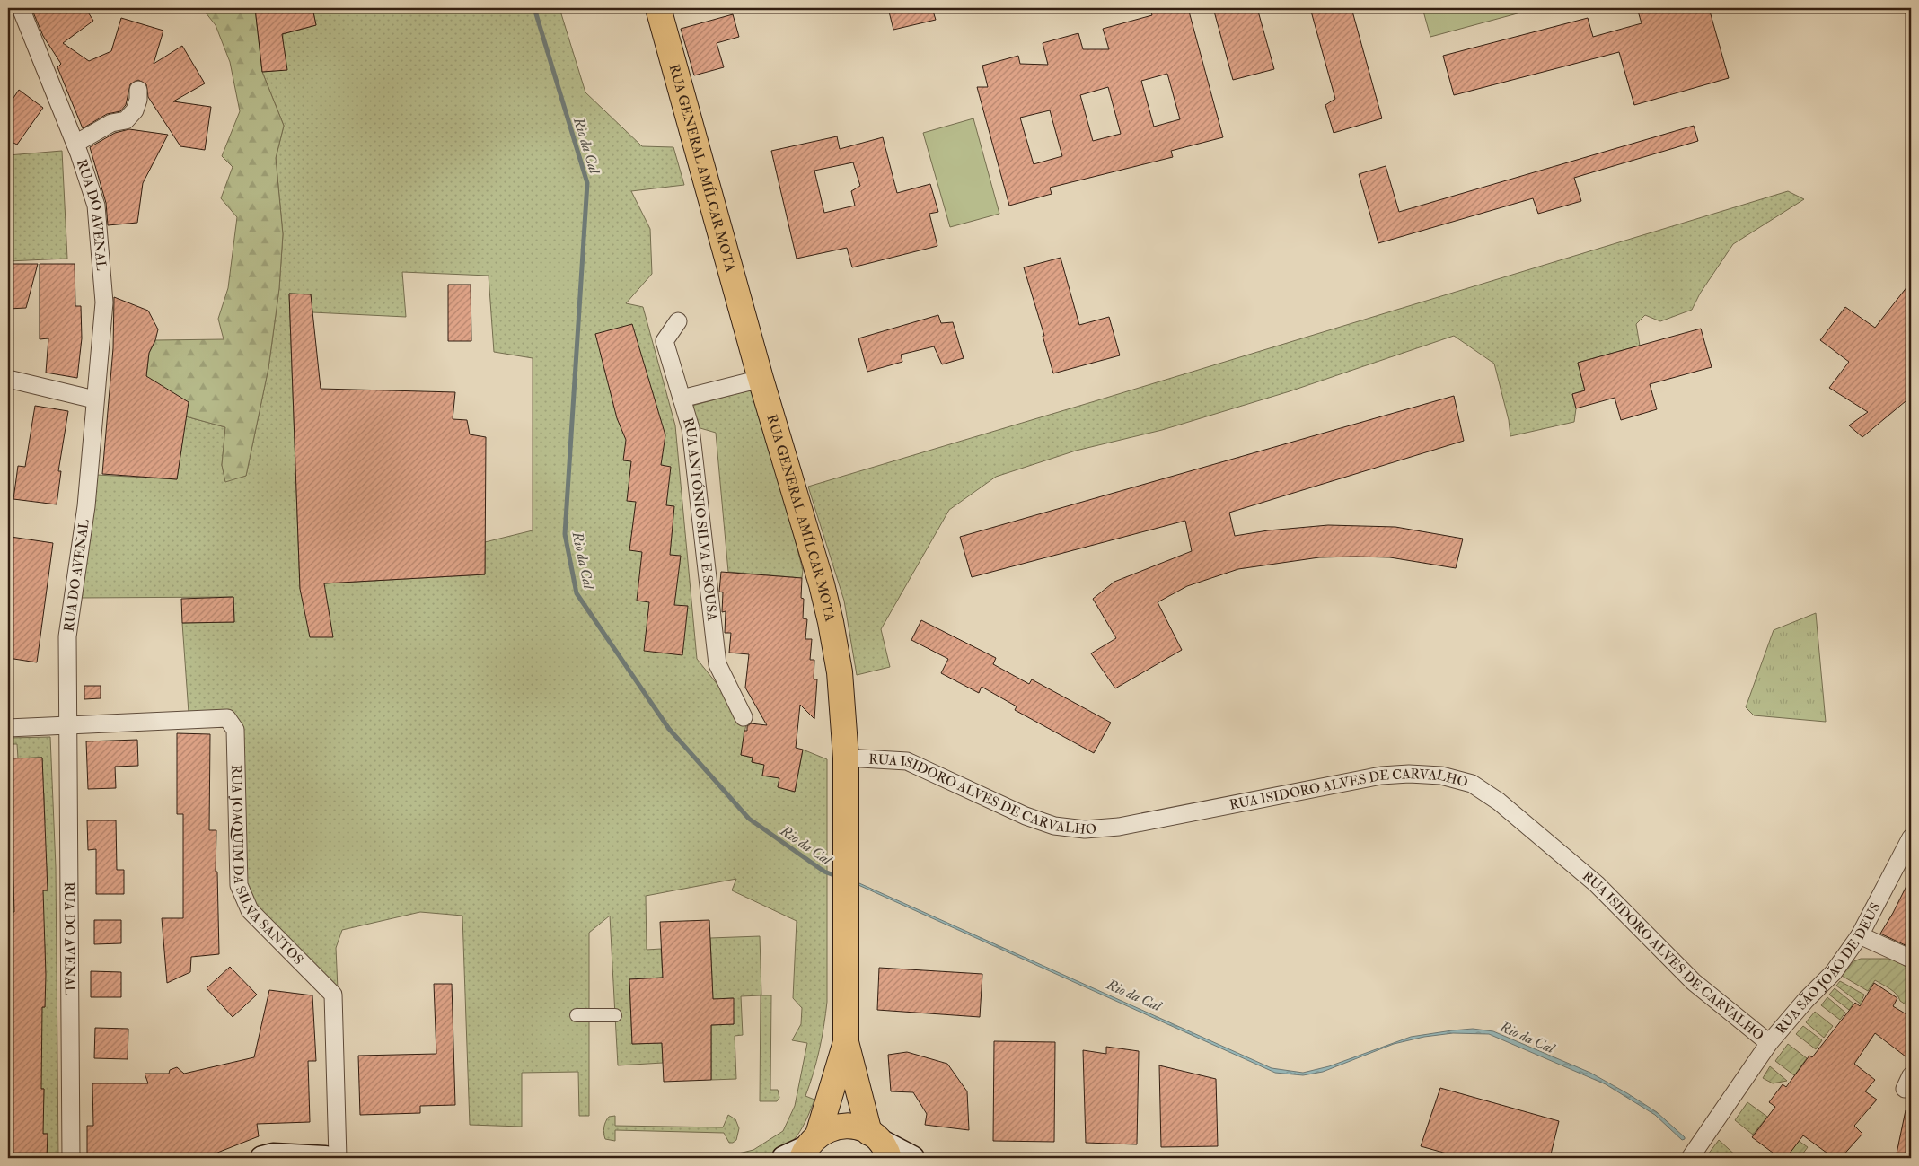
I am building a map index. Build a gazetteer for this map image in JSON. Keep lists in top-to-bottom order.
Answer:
{
  "streets": {
    "main road": ["RUA GENERAL AMÍLCAR MOTA"],
    "street": [
      "RUA DO AVENAL",
      "RUA ANTÓNIO SILVA E SOUSA",
      "RUA ISIDORO ALVES DE CARVALHO",
      "RUA JOAQUIM DA SILVA SANTOS",
      "RUA SÃO JOÃO DE DEUS"
    ]
  },
  "crossings": [
    ["RUA GENERAL AMÍLCAR MOTA", "RUA ISIDORO ALVES DE CARVALHO"],
    ["RUA DO AVENAL", "RUA JOAQUIM DA SILVA SANTOS"],
    ["RUA ISIDORO ALVES DE CARVALHO", "RUA SÃO JOÃO DE DEUS"]
  ],
  "water": ["Rio da Cal"]
}
